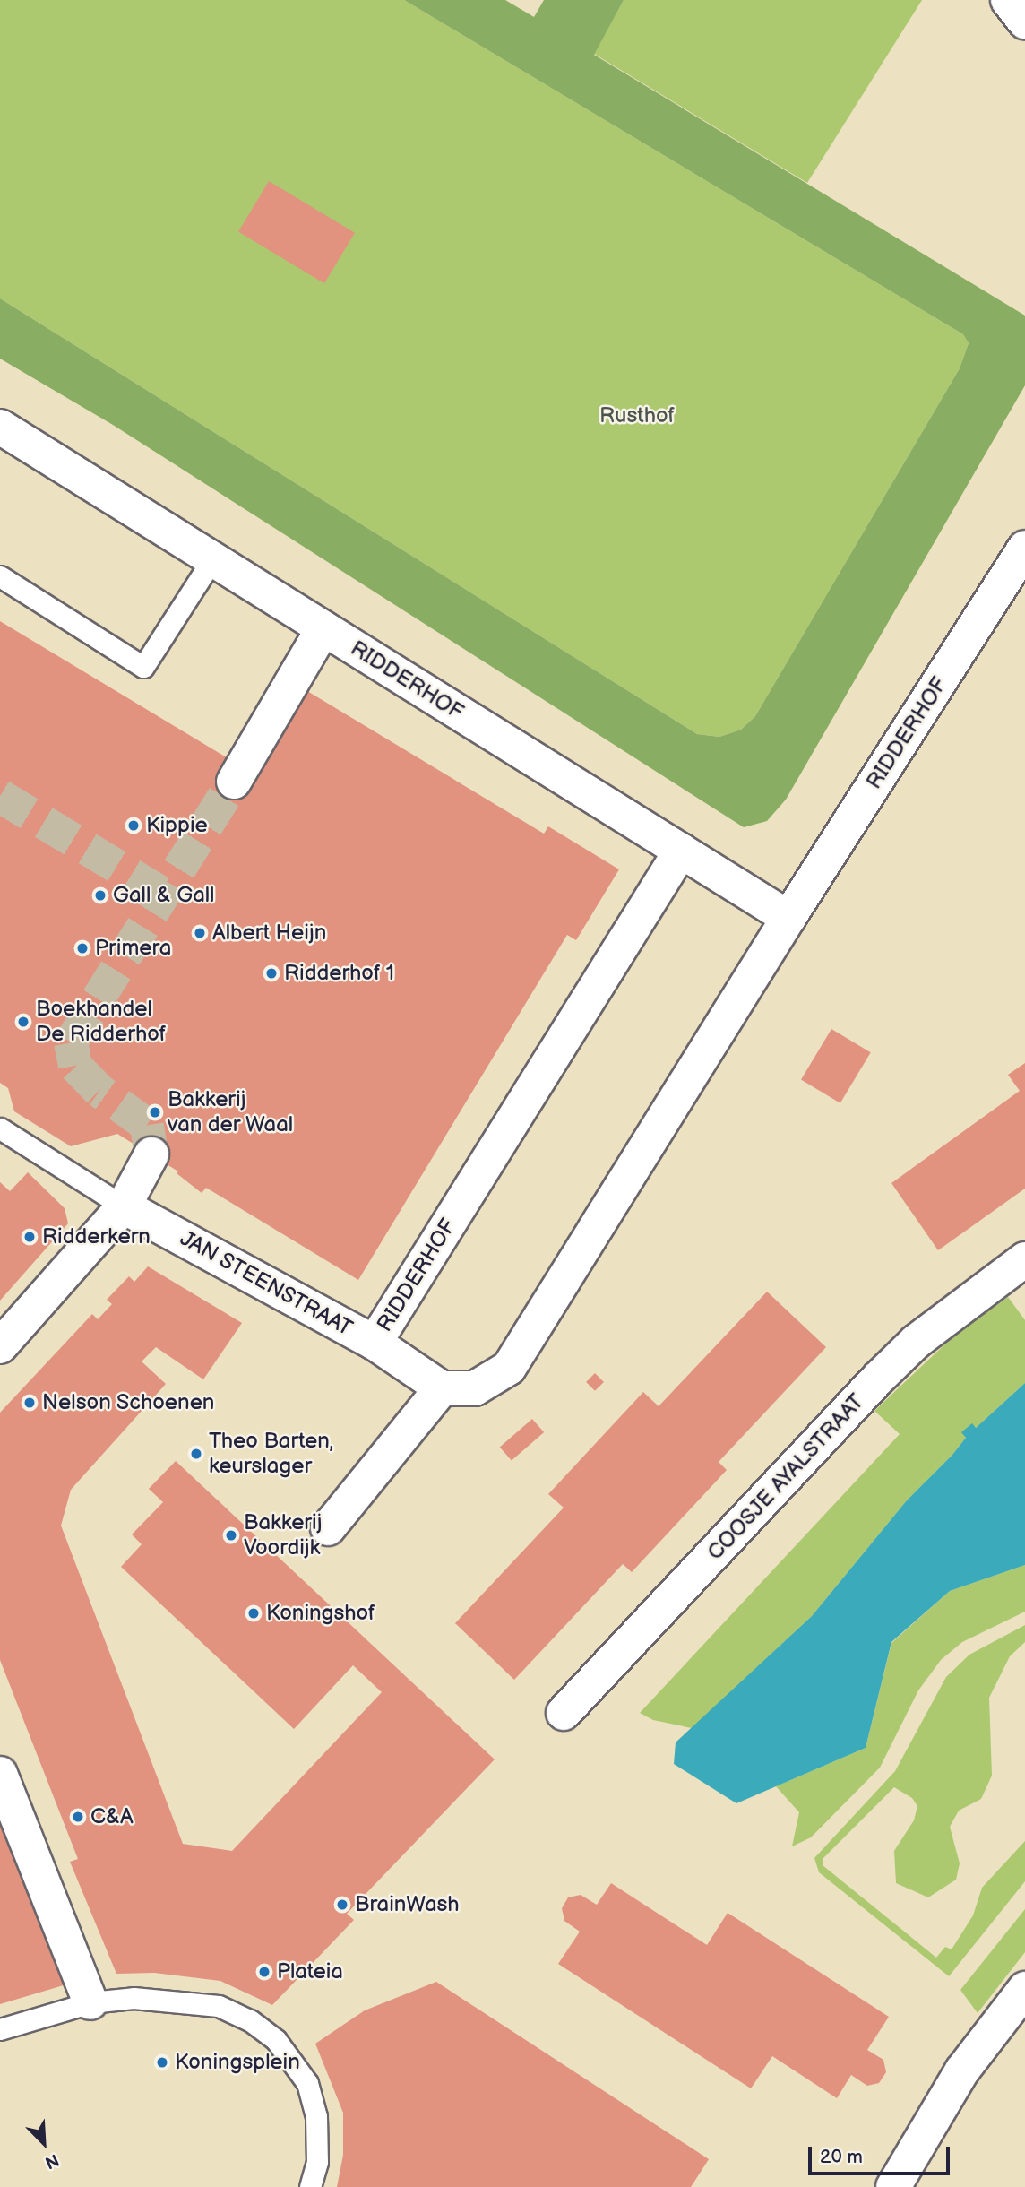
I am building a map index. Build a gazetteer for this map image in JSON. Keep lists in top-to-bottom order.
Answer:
{
  "streets": {
    "street": ["RIDDERHOF", "JAN STEENSTRAAT", "COOSJE AYALSTRAAT"]
  },
  "crossings": [
    ["RIDDERHOF", "JAN STEENSTRAAT"]
  ],
  "parks": ["Rusthof"],
  "places": [
    "Kippie",
    "Gall & Gall",
    "Albert Heijn",
    "Primera",
    "Ridderhof 1",
    "Boekhandel De Ridderhof",
    "Bakkerij van der Waal",
    "Ridderkern",
    "Nelson Schoenen",
    "Theo Barten, keurslager",
    "Bakkerij Voordijk",
    "Koningshof",
    "C&A",
    "BrainWash",
    "Plateia",
    "Koningsplein"
  ],
  "scale_bar": "20 m",
  "north": "bottom right"
}
